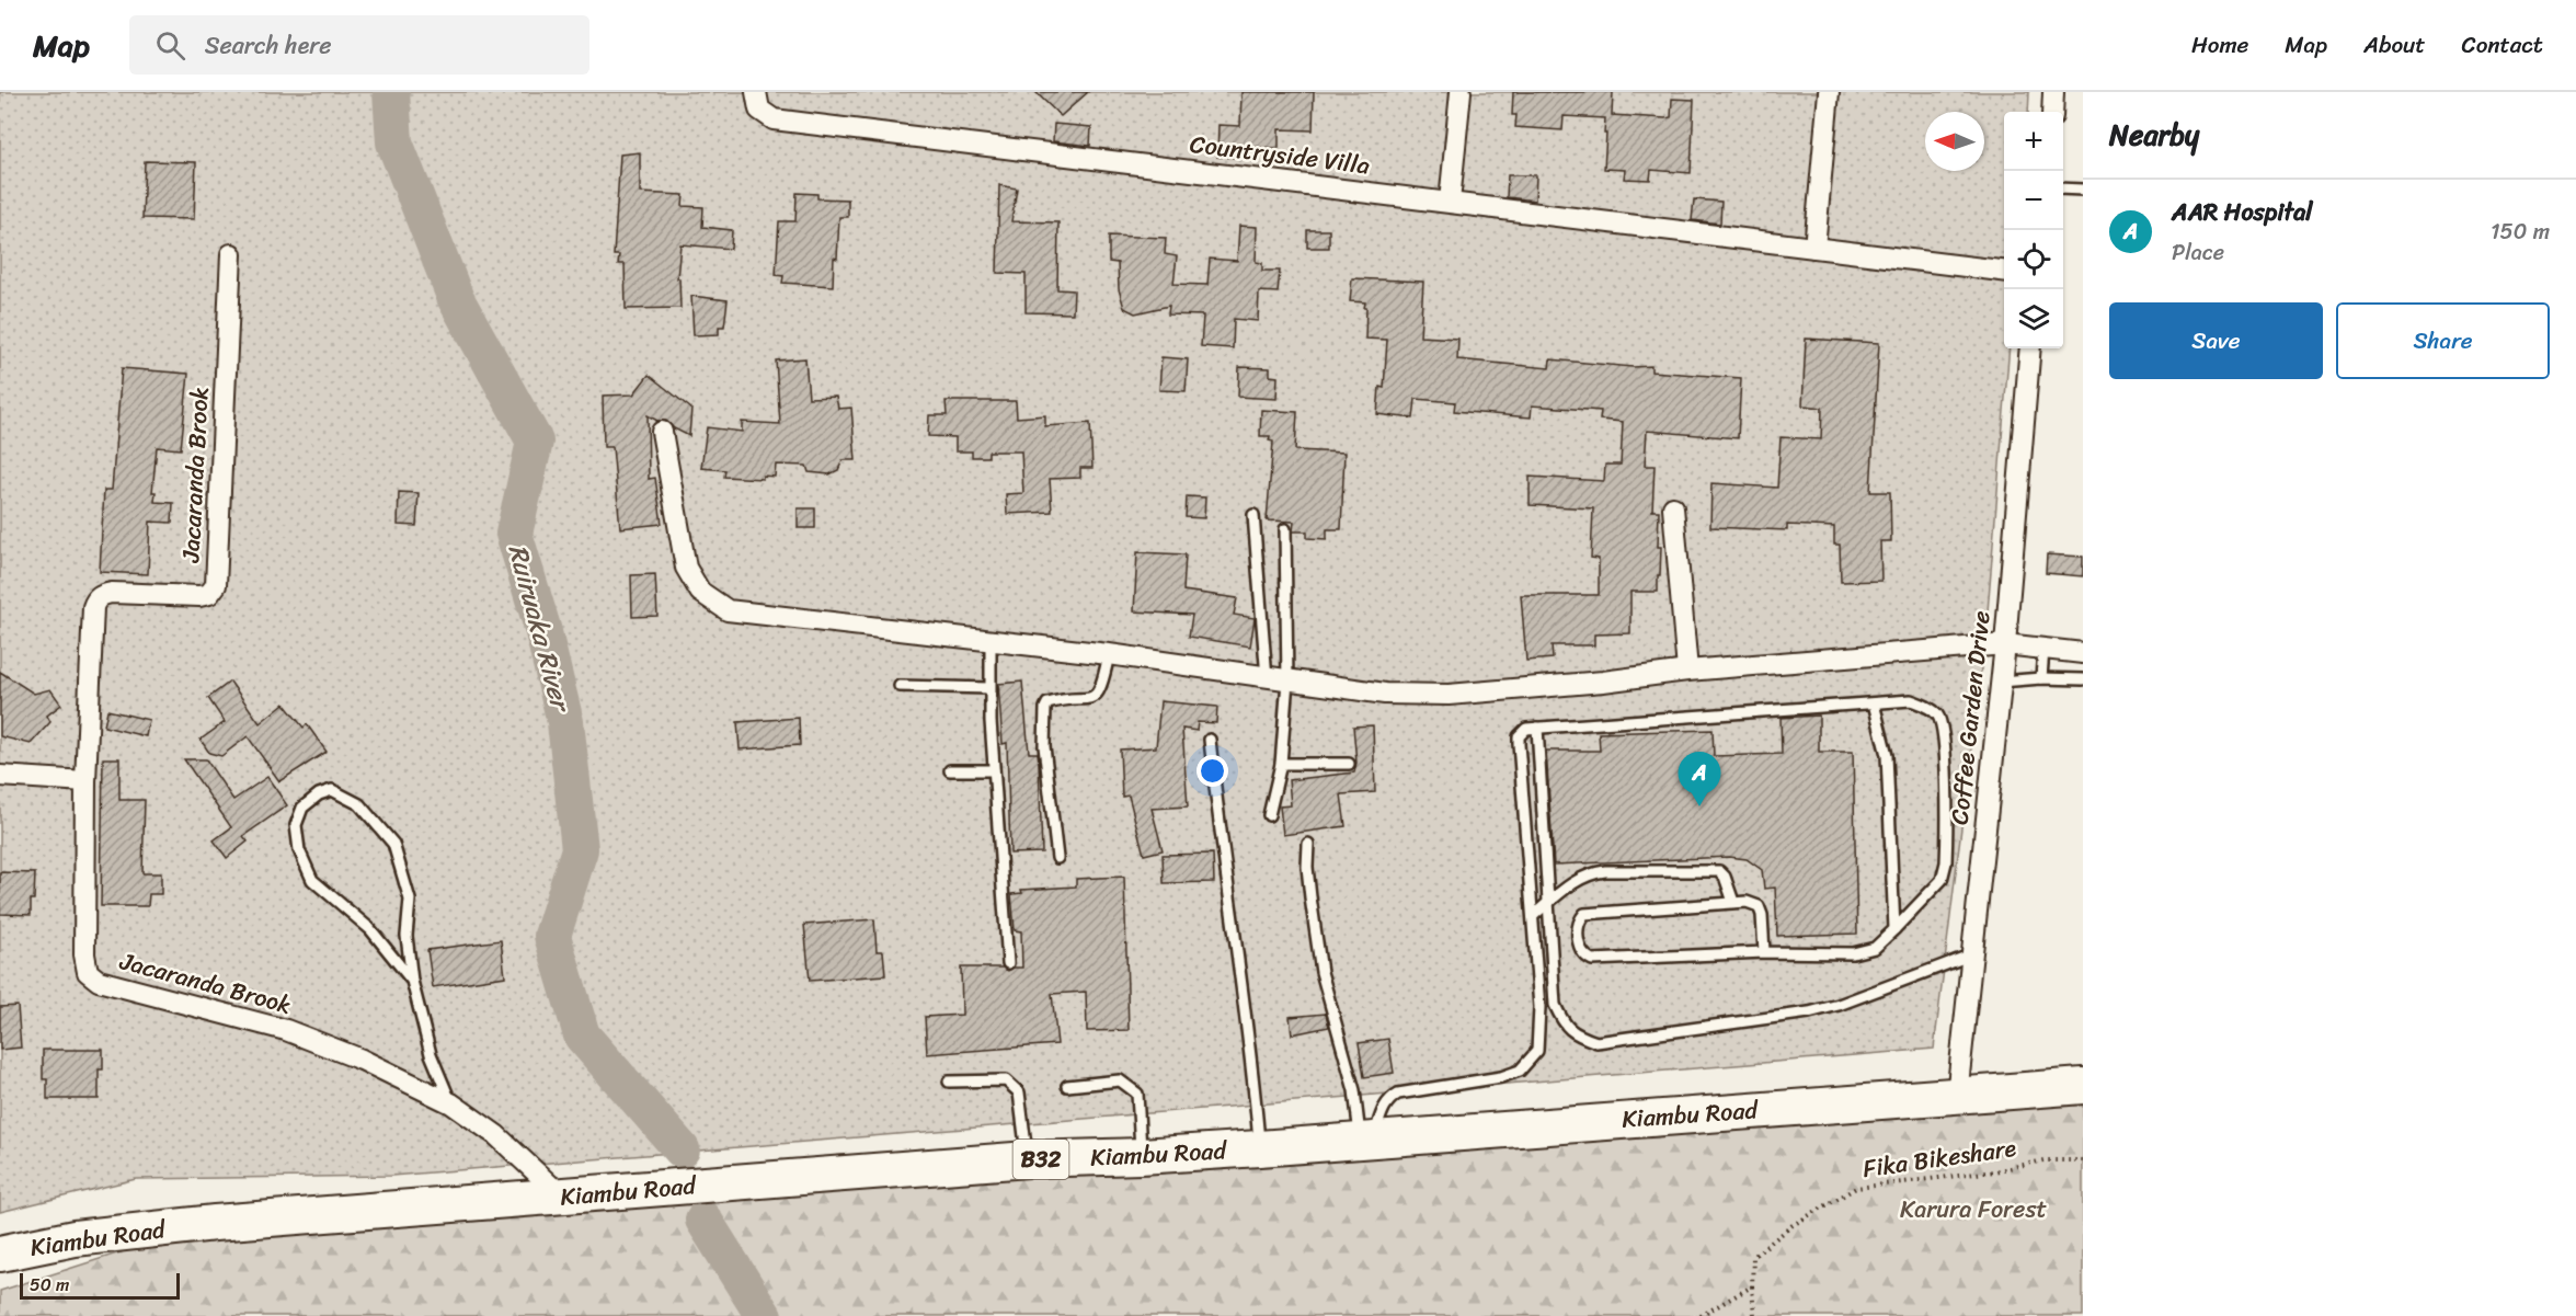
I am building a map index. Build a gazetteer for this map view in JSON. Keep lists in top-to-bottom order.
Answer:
{
  "streets": {
    "highway": ["Kiambu Road", "B32"],
    "street": ["Countryside Villa", "Jacaranda Brook", "Coffee Garden Drive"],
    "path": ["Fika Bikeshare"]
  },
  "crossings": [
    ["Jacaranda Brook", "Kiambu Road"],
    ["Coffee Garden Drive", "Kiambu Road"]
  ],
  "water": ["Ruiruaka River"],
  "parks": ["Karura Forest"],
  "scale_bar": "50 m",
  "north": "left",
  "page": {
    "header": "Map",
    "search": "Search here",
    "nav": [
      "Home",
      "Map",
      "About",
      "Contact"
    ],
    "heading": "Nearby",
    "map_buttons": ["+", "−"],
    "list": [
      {
        "mark": "A",
        "name": "AAR Hospital",
        "note": "Place",
        "value": "150 m"
      }
    ],
    "buttons": ["Save", "Share"],
    "pins": "A",
    "scale": "50 m"
  }
}
